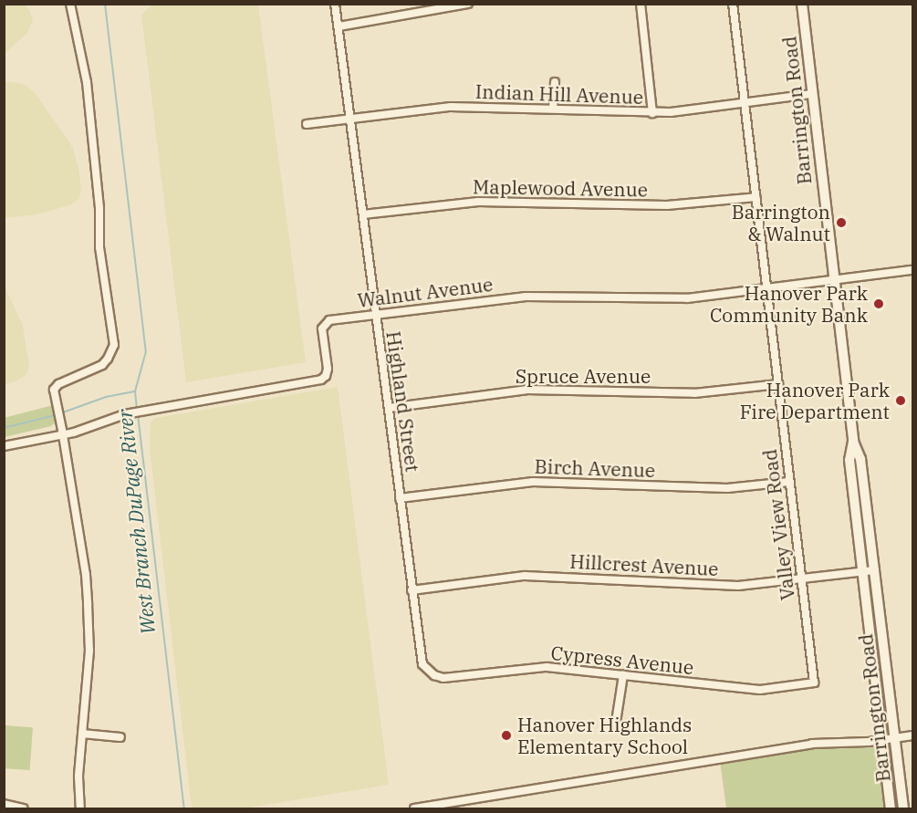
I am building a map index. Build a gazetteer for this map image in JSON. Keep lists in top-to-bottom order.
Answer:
{
  "streets": {
    "main road": ["Barrington Road"],
    "street": [
      "Indian Hill Avenue",
      "Maplewood Avenue",
      "Walnut Avenue",
      "Spruce Avenue",
      "Highland Street",
      "Birch Avenue",
      "Valley View Road",
      "Hillcrest Avenue",
      "Cypress Avenue"
    ]
  },
  "crossings": [
    ["Indian Hill Avenue", "Barrington Road"],
    ["Indian Hill Avenue", "Highland Street"],
    ["Indian Hill Avenue", "Valley View Road"],
    ["Barrington Road", "Walnut Avenue"],
    ["Barrington Road", "Hillcrest Avenue"],
    ["Maplewood Avenue", "Highland Street"],
    ["Maplewood Avenue", "Valley View Road"],
    ["Walnut Avenue", "Highland Street"],
    ["Walnut Avenue", "Valley View Road"],
    ["Spruce Avenue", "Highland Street"],
    ["Spruce Avenue", "Valley View Road"],
    ["Highland Street", "Birch Avenue"],
    ["Highland Street", "Hillcrest Avenue"],
    ["Highland Street", "Cypress Avenue"],
    ["Birch Avenue", "Valley View Road"],
    ["Valley View Road", "Hillcrest Avenue"],
    ["Valley View Road", "Cypress Avenue"]
  ],
  "water": ["West Branch DuPage River"],
  "places": [
    "Barrington & Walnut",
    "Hanover Park Community Bank",
    "Hanover Park Fire Department",
    "Hanover Highlands Elementary School"
  ]
}
